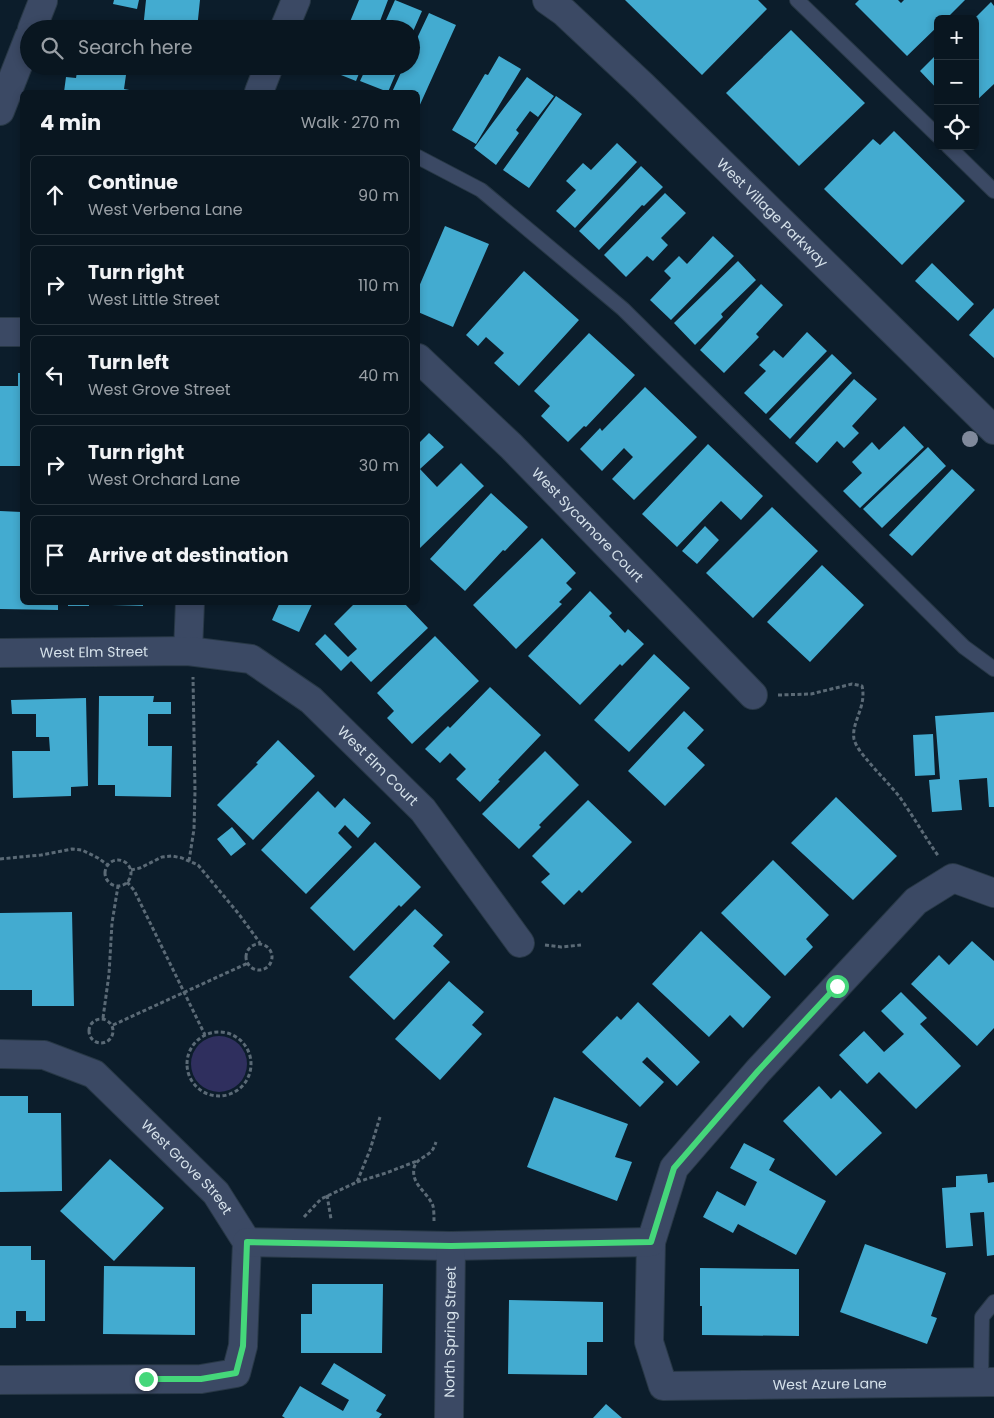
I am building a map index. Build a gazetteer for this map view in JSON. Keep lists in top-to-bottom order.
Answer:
{
  "streets": {
    "street": [
      "West Village Parkway",
      "West Sycamore Court",
      "West Elm Street",
      "West Elm Court",
      "West Grove Street",
      "North Spring Street",
      "West Azure Lane"
    ]
  },
  "crossings": [
    ["West Elm Street", "West Elm Court"]
  ],
  "page": {
    "map_buttons": ["+", "−"],
    "search": "Search here",
    "heading": ["4 min", "Walk · 270 m"],
    "list": [
      ["Continue", "West Verbena Lane", "90 m"],
      ["Turn right", "West Little Street", "110 m"],
      ["Turn left", "West Grove Street", "40 m"],
      ["Turn right", "West Orchard Lane", "30 m"],
      "Arrive at destination"
    ]
  }
}
